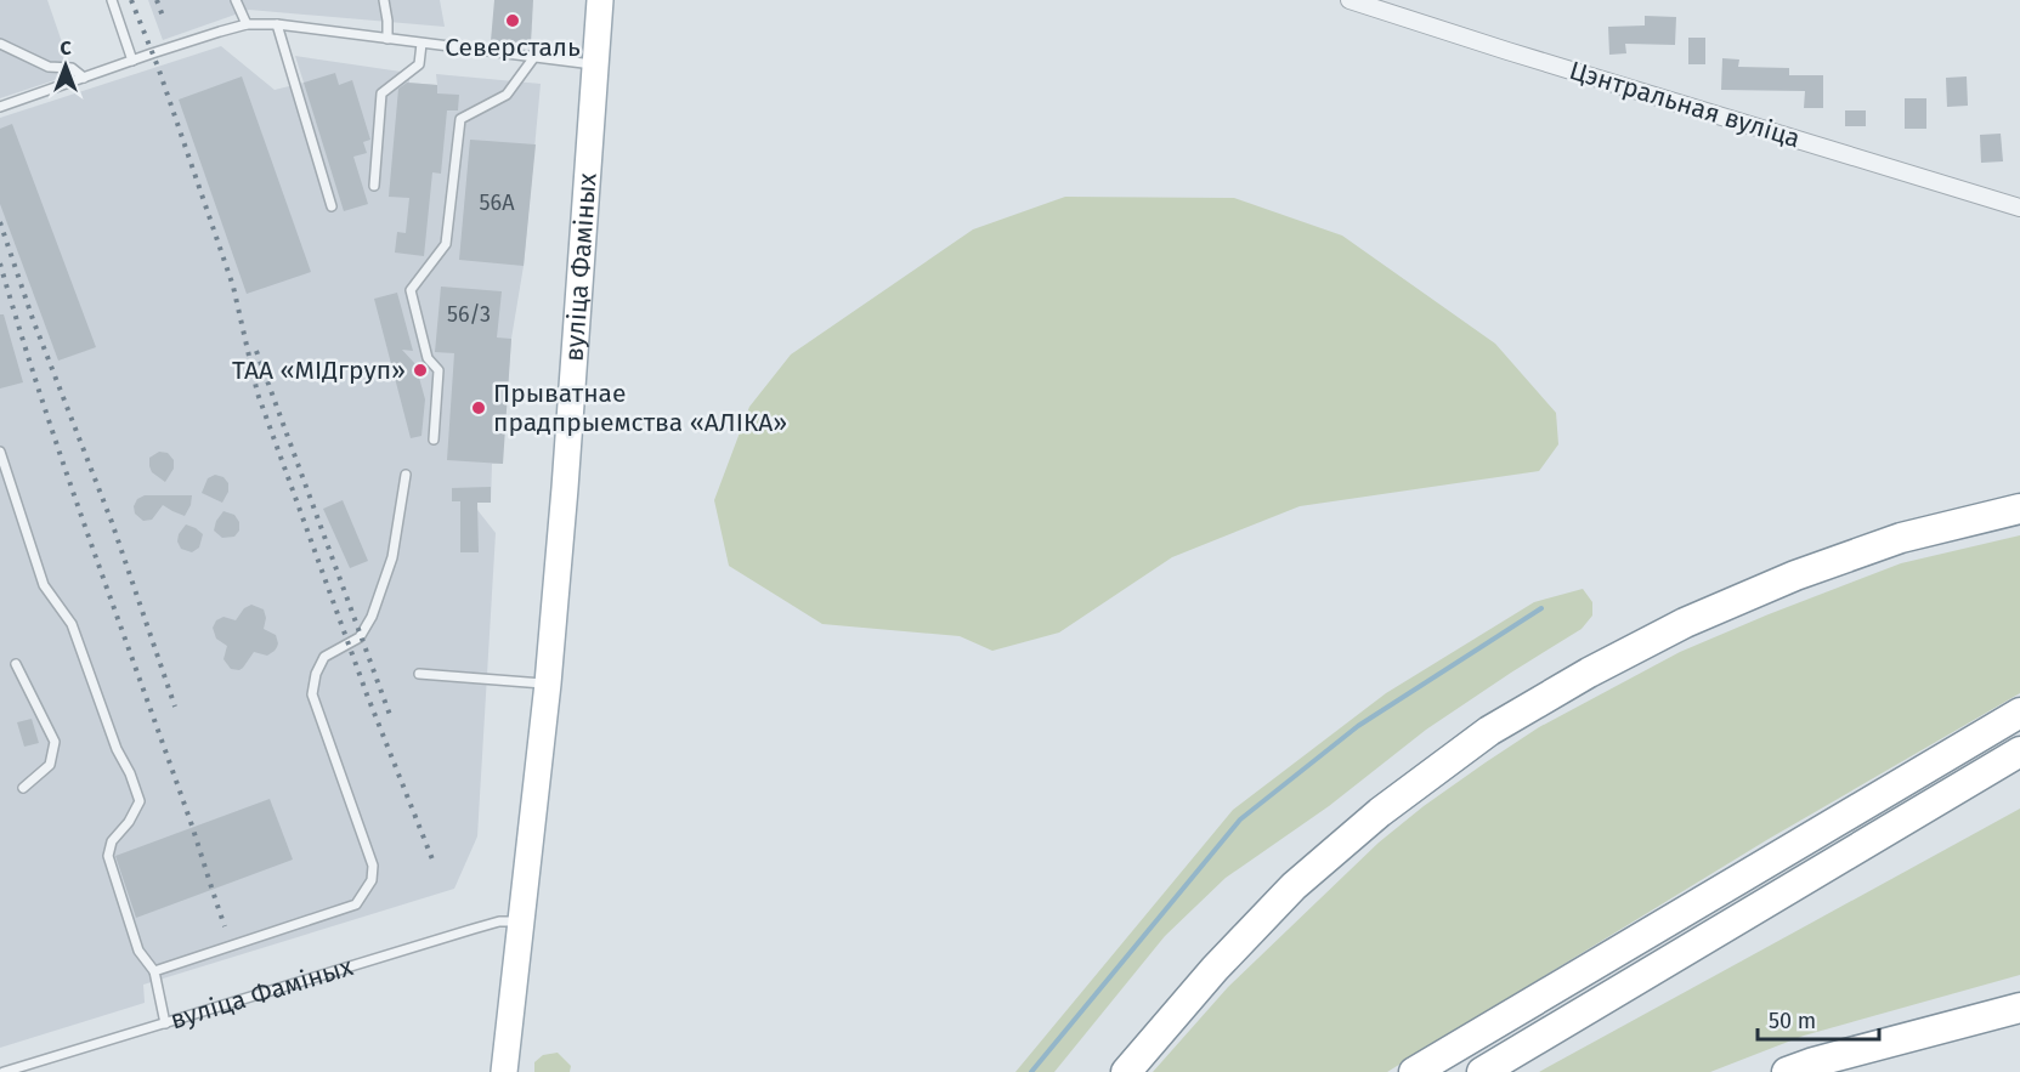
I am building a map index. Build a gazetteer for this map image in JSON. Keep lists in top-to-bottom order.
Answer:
{
  "streets": {
    "main road": ["вуліца Фаміных"],
    "street": ["Цэнтральная вуліца"]
  },
  "places": ["Северсталь", "ТАА «МІДгруп»", "Прыватнае прадпрыемства «АЛІКА»"],
  "house_numbers": ["56А", "56/3"],
  "scale_bar": "50 m",
  "north": "top"
}
